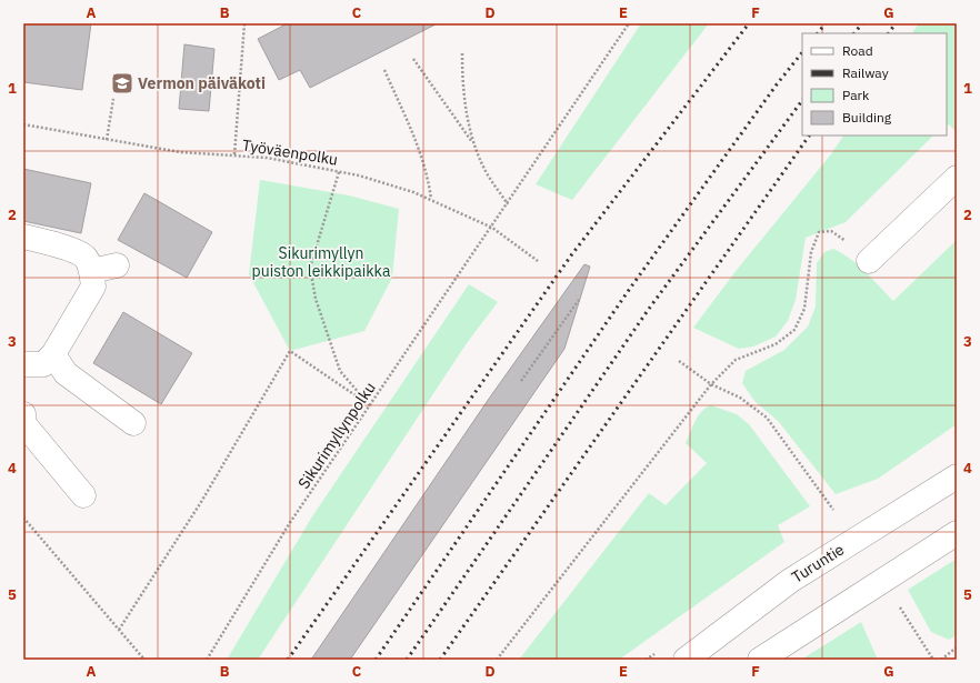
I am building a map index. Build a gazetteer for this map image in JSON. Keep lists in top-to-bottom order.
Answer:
{
  "streets": {
    "main road": ["Turuntie"],
    "path": ["Työväenpolku", "Sikurimyllynpolku"]
  },
  "crossings": [
    ["Työväenpolku", "Sikurimyllynpolku"]
  ],
  "parks": ["Sikurimyllyn puiston leikkipaikka"],
  "places": {
    "school or university": ["Vermon päiväkoti"]
  },
  "legend": [
    "Road",
    "Railway",
    "Park",
    "Building"
  ],
  "grid": {
    "columns": [
      "A",
      "B",
      "C",
      "D",
      "E",
      "F",
      "G"
    ],
    "rows": [
      "1",
      "2",
      "3",
      "4",
      "5"
    ]
  }
}
